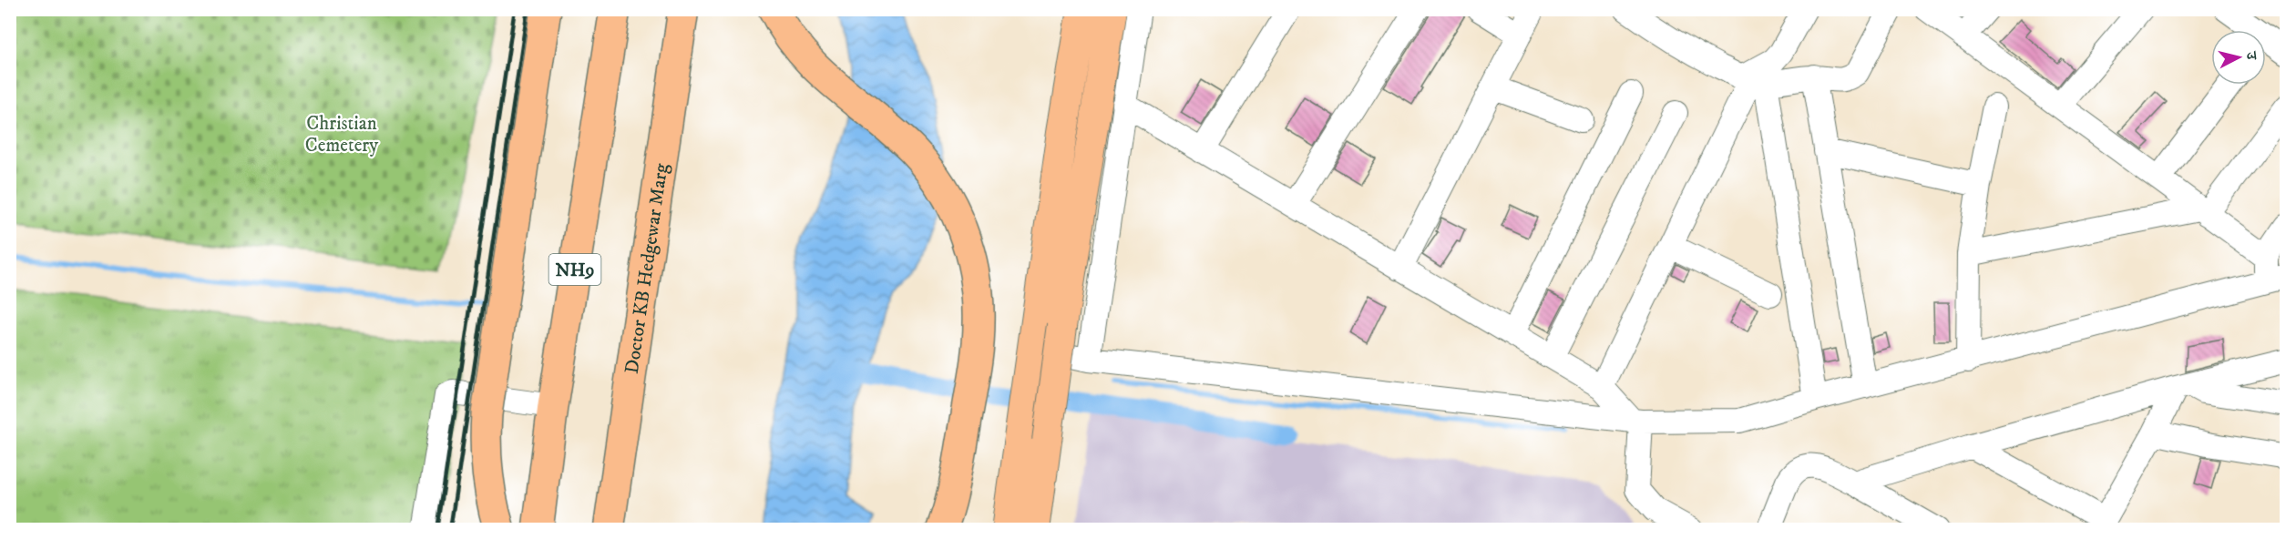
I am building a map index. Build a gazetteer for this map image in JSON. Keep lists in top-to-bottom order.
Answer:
{
  "streets": {
    "highway": ["NH9", "Doctor KB Hedgewar Marg"]
  },
  "parks": ["Christian Cemetery"],
  "north": "right"
}
